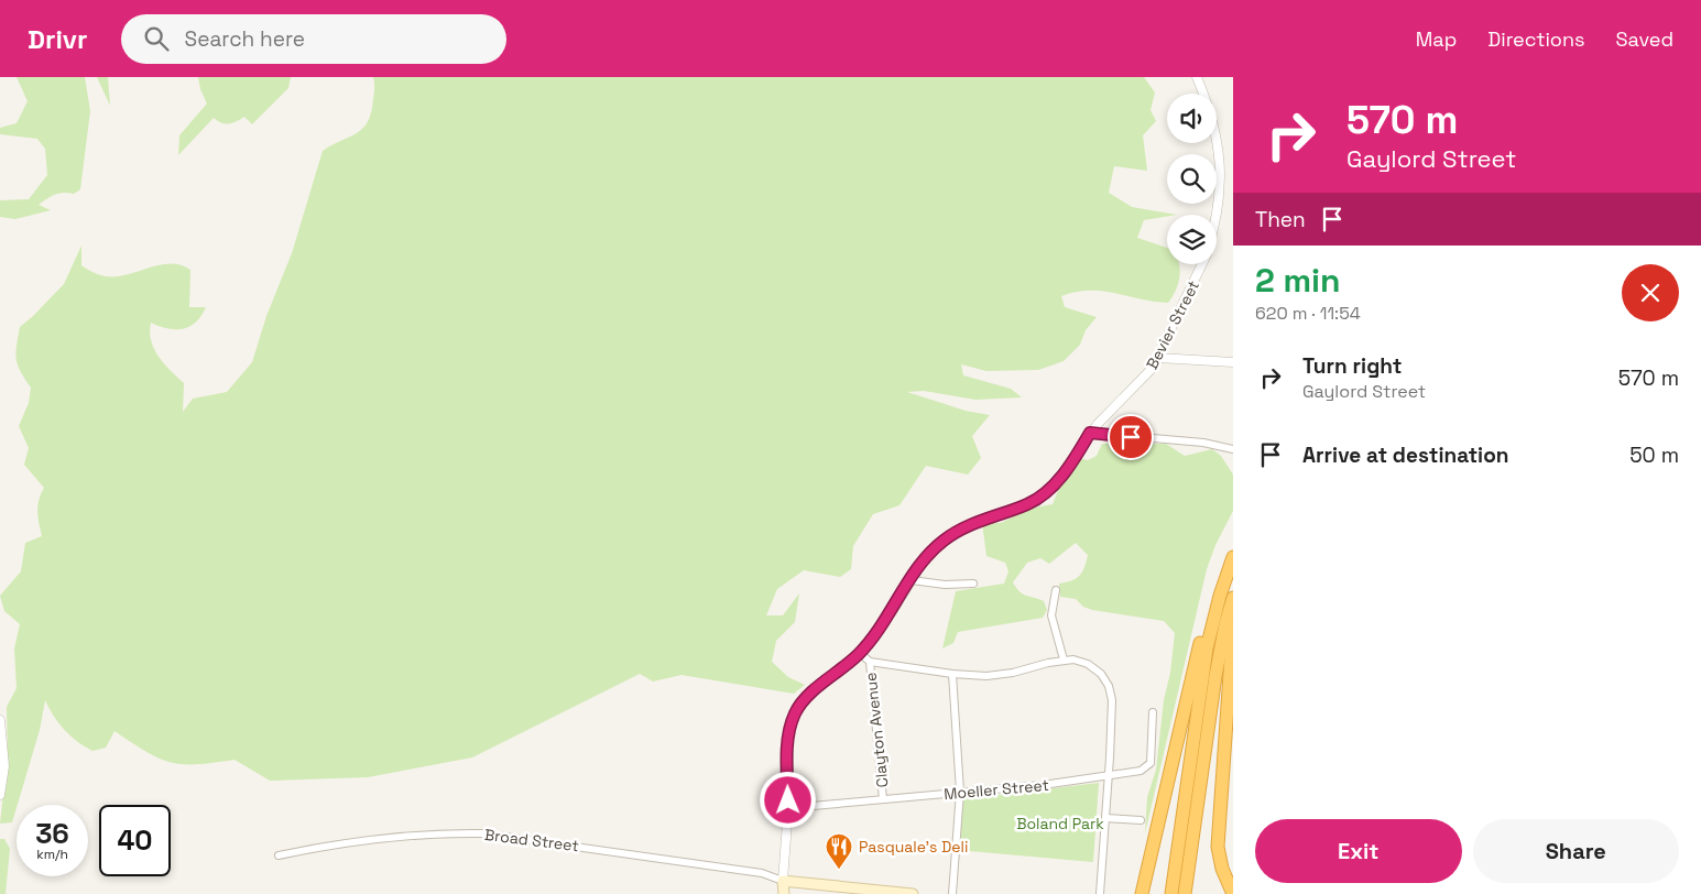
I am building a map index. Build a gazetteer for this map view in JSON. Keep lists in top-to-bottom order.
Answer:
{
  "streets": {
    "main road": ["Bevier Street"],
    "street": ["Clayton Avenue", "Moeller Street", "Broad Street"]
  },
  "crossings": [
    ["Bevier Street", "Moeller Street"],
    ["Bevier Street", "Broad Street"],
    ["Clayton Avenue", "Moeller Street"]
  ],
  "parks": ["Boland Park"],
  "places": {
    "restaurant": ["Pasquale's Deli"]
  },
  "page": {
    "header": "Drivr",
    "search": "Search here",
    "nav": ["Map", "Directions", "Saved"],
    "turn": ["570 m", "Gaylord Street"],
    "then": "Then",
    "heading": ["2 min", "620 m · 11:54"],
    "list": [
      {
        "name": "Turn right",
        "note": "Gaylord Street",
        "value": "570 m"
      },
      {
        "name": "Arrive at destination",
        "value": "50 m"
      }
    ],
    "speed": "36 km/h",
    "limit": "40",
    "buttons": ["Exit", "Share"]
  }
}
